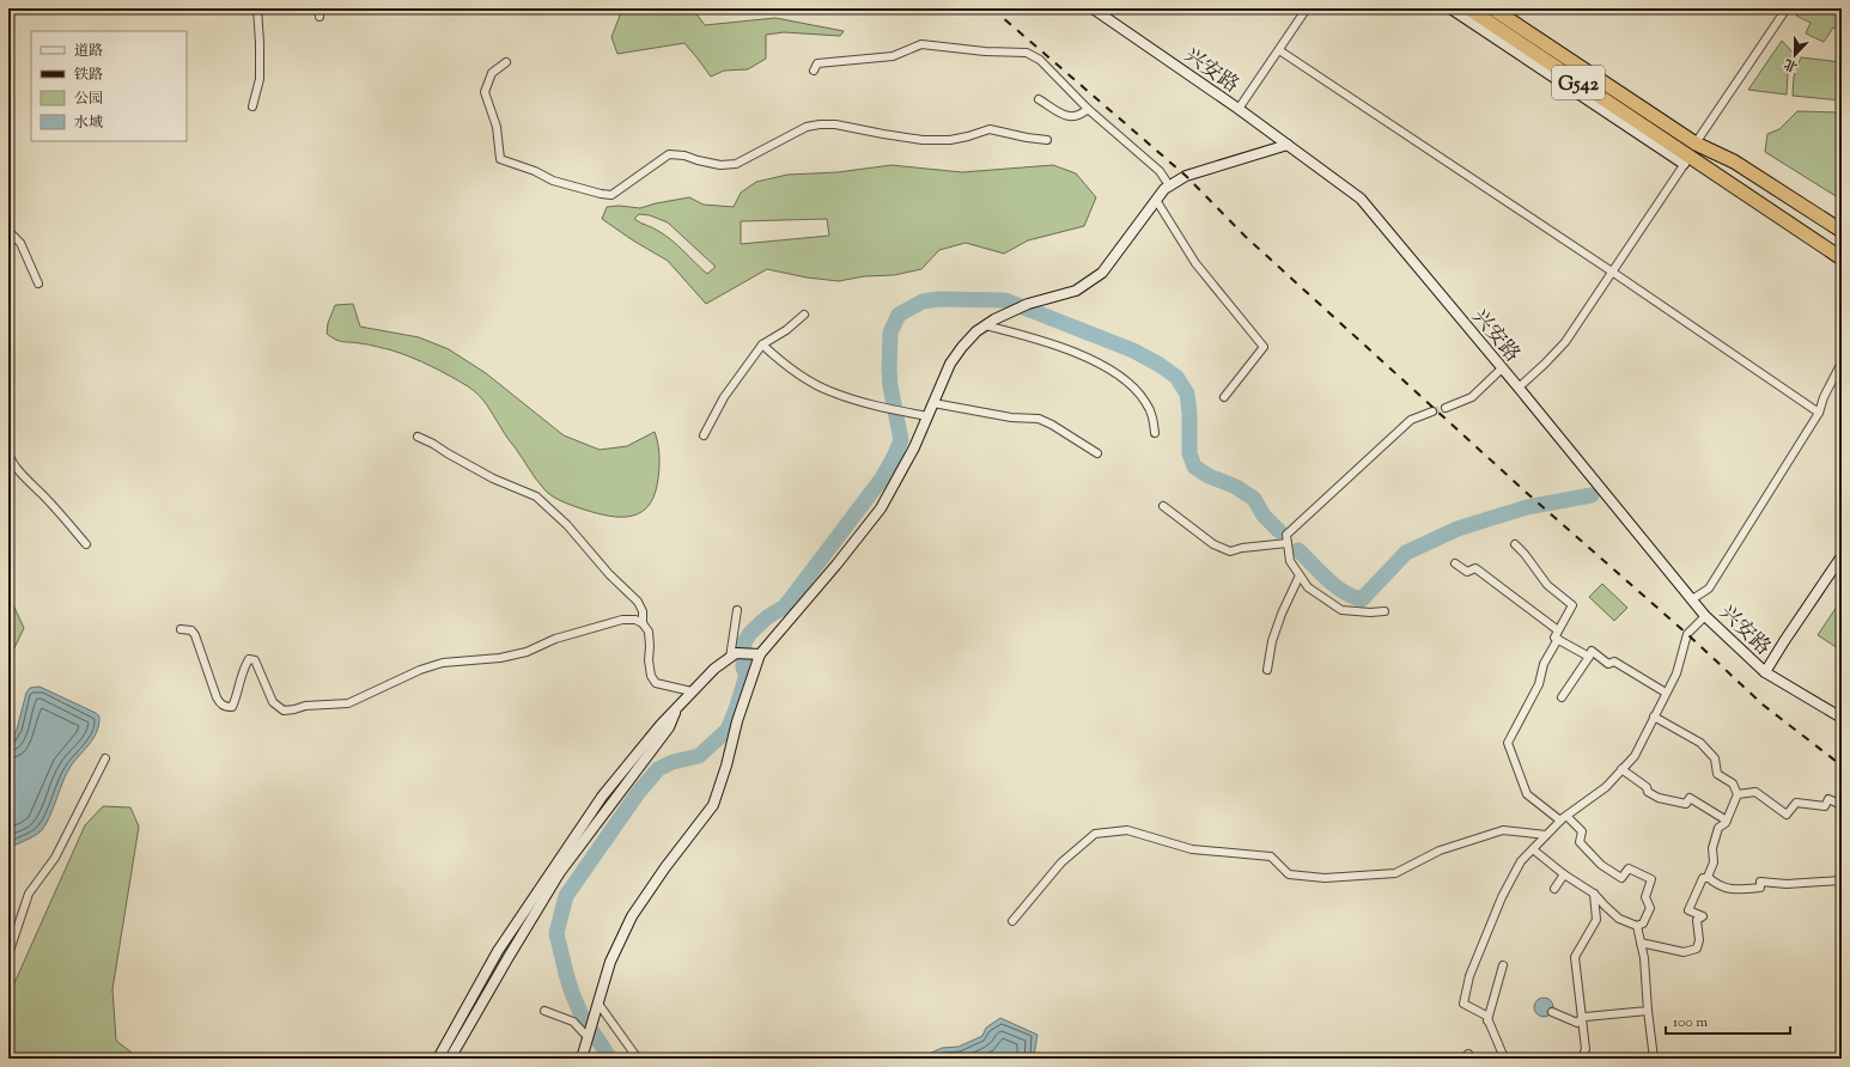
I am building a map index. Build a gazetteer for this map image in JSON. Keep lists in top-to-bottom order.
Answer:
{
  "streets": {
    "highway": ["G542"],
    "street": ["兴安路"]
  },
  "legend": [
    "道路",
    "铁路",
    "公园",
    "水域"
  ],
  "scale_bar": "100 m",
  "north": "bottom"
}
